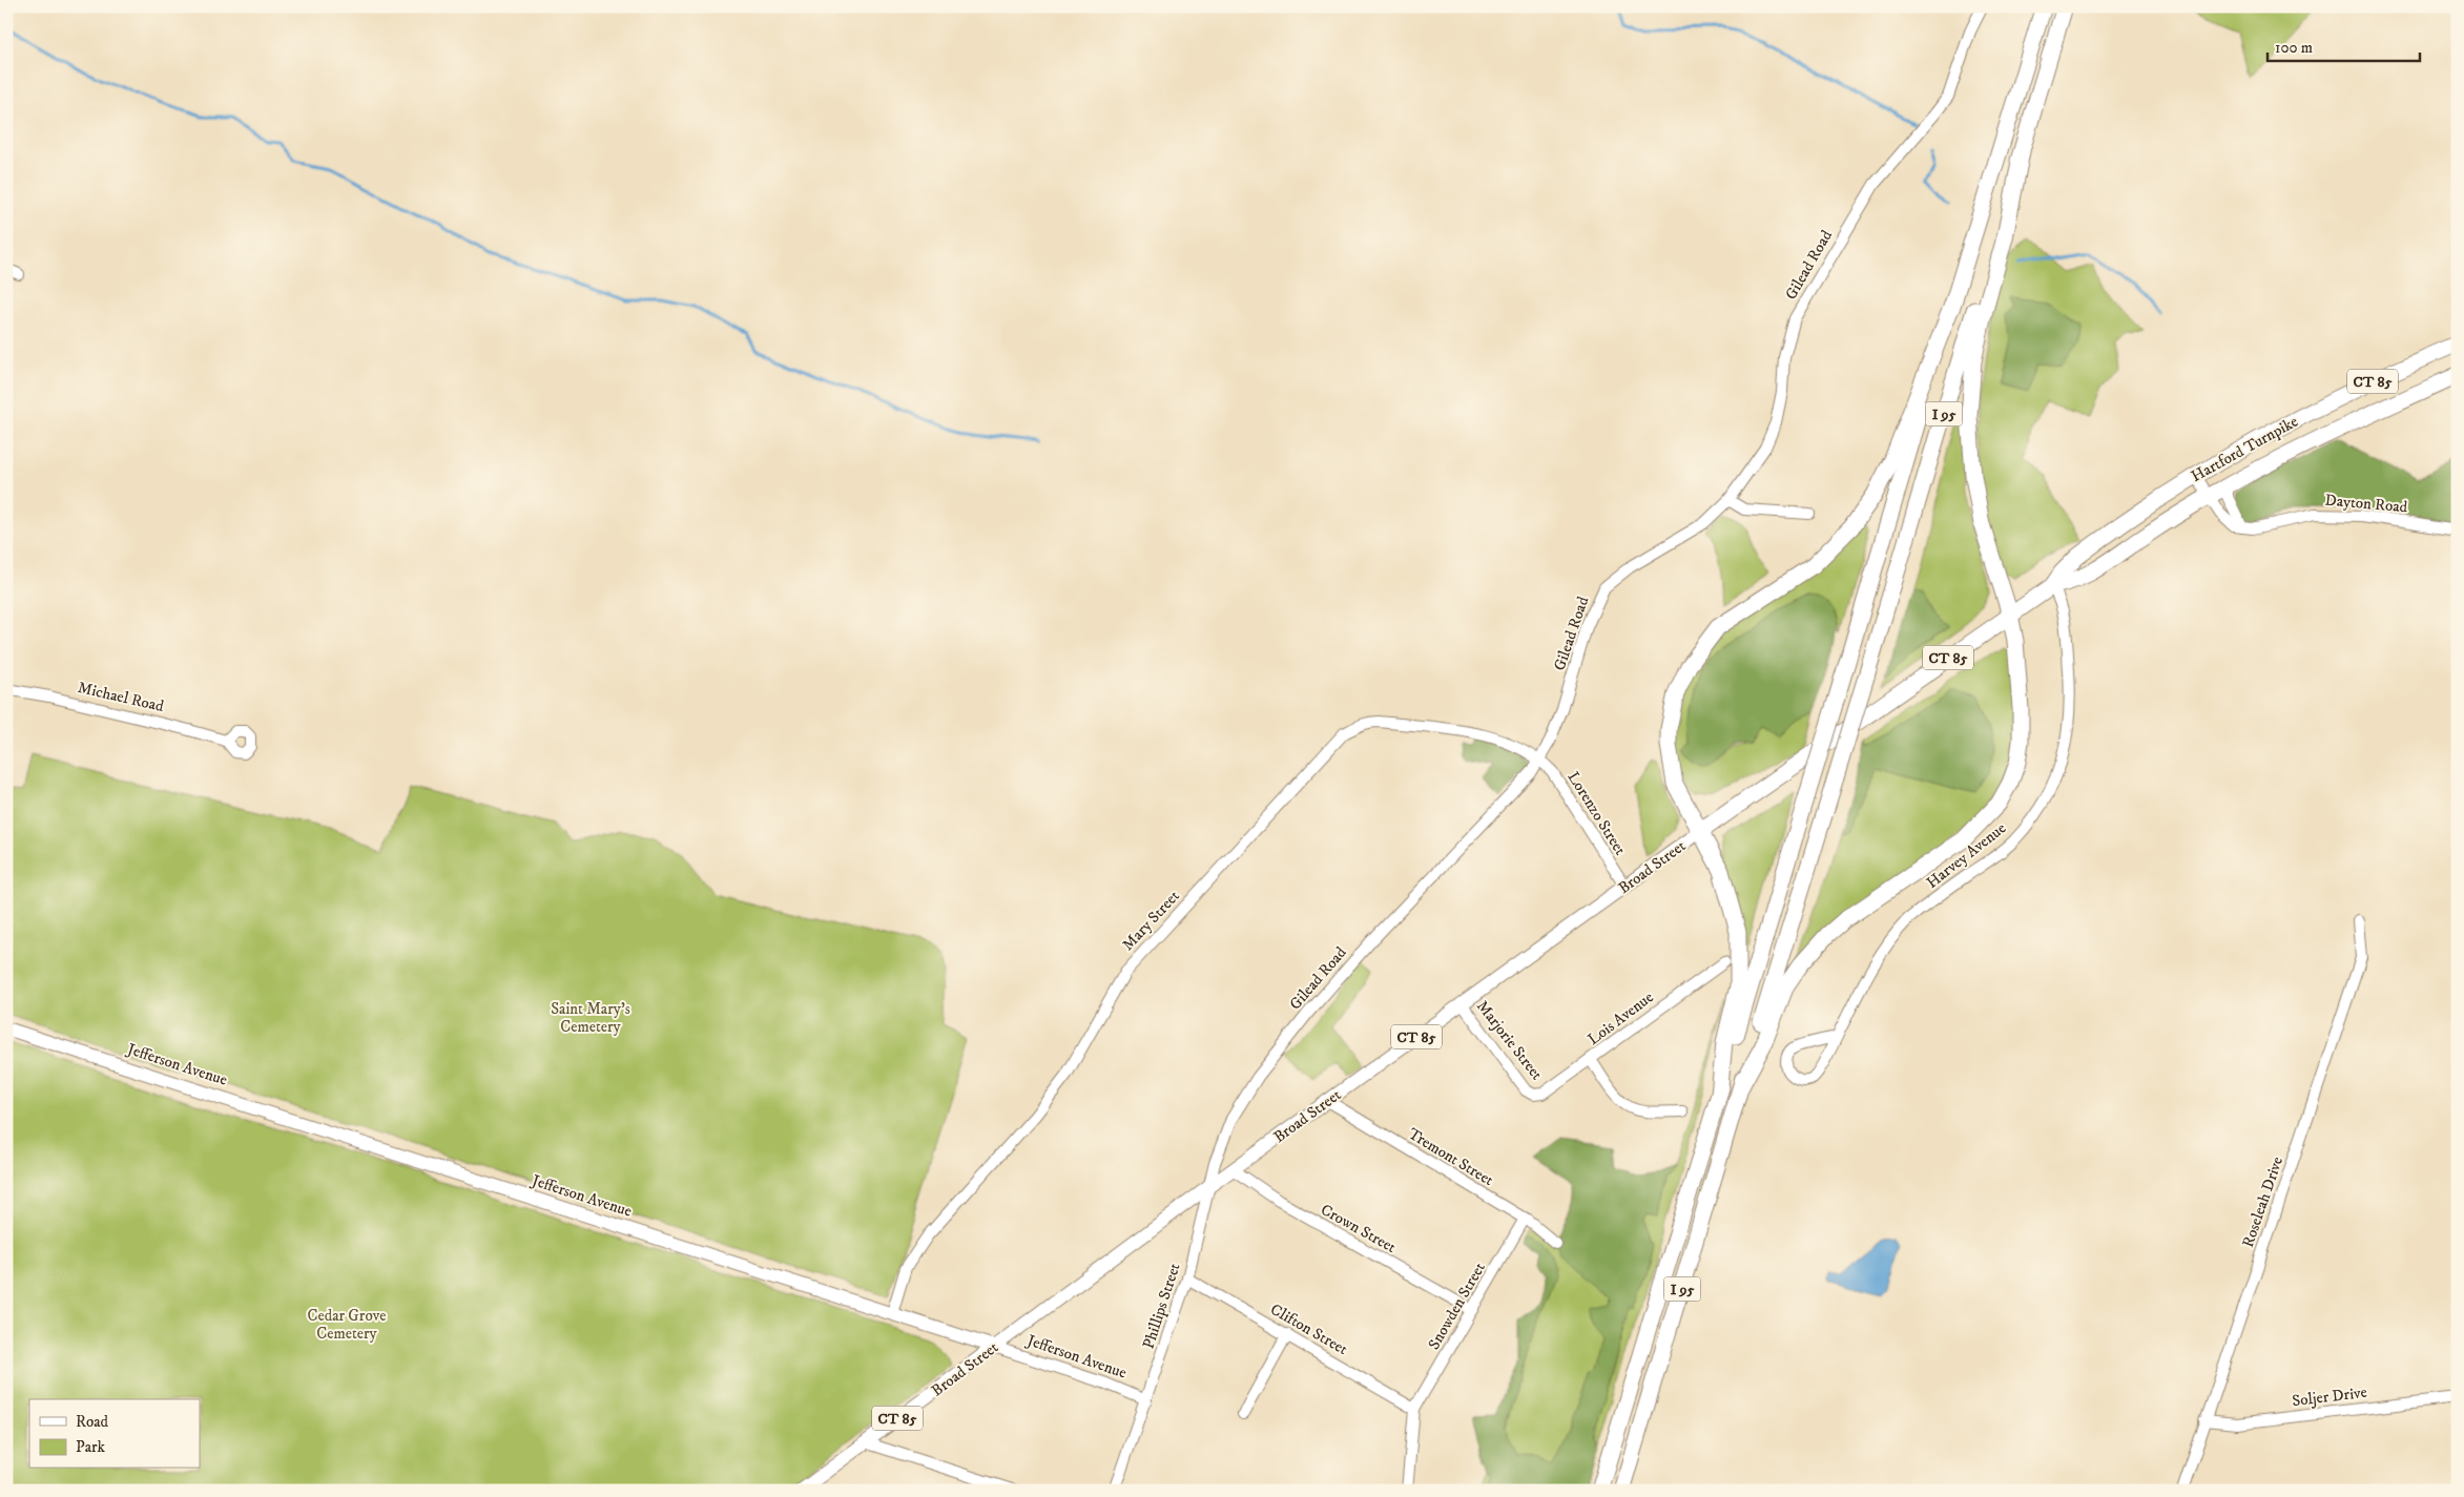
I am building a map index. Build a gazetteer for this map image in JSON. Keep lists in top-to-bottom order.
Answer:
{
  "streets": {
    "highway": [
      "CT 85",
      "I 95",
      "Hartford Turnpike",
      "Broad Street"
    ],
    "main road": ["Jefferson Avenue"],
    "street": [
      "Gilead Road",
      "Dayton Road",
      "Michael Road",
      "Lorenzo Street",
      "Harvey Avenue",
      "Mary Street",
      "Lois Avenue",
      "Marjorie Street",
      "Tremont Street",
      "Roseleah Drive",
      "Crown Street",
      "Phillips Street",
      "Snowden Street",
      "Clifton Street",
      "Soljer Drive"
    ]
  },
  "crossings": [
    ["Gilead Road", "Lorenzo Street"],
    ["Gilead Road", "Broad Street"],
    ["Gilead Road", "Mary Street"],
    ["Gilead Road", "Phillips Street"],
    ["Hartford Turnpike", "Harvey Avenue"],
    ["Hartford Turnpike", "Broad Street"],
    ["Lorenzo Street", "Broad Street"],
    ["Lorenzo Street", "Mary Street"],
    ["Broad Street", "Marjorie Street"],
    ["Broad Street", "Jefferson Avenue"],
    ["Broad Street", "Tremont Street"],
    ["Broad Street", "Crown Street"],
    ["Broad Street", "Phillips Street"],
    ["Mary Street", "Jefferson Avenue"],
    ["Lois Avenue", "Marjorie Street"],
    ["Jefferson Avenue", "Phillips Street"],
    ["Tremont Street", "Snowden Street"],
    ["Roseleah Drive", "Soljer Drive"],
    ["Crown Street", "Snowden Street"],
    ["Phillips Street", "Clifton Street"],
    ["Snowden Street", "Clifton Street"]
  ],
  "parks": ["Saint Mary's Cemetery", "Cedar Grove Cemetery"],
  "legend": ["Road", "Park"],
  "scale_bar": "100 m"
}
